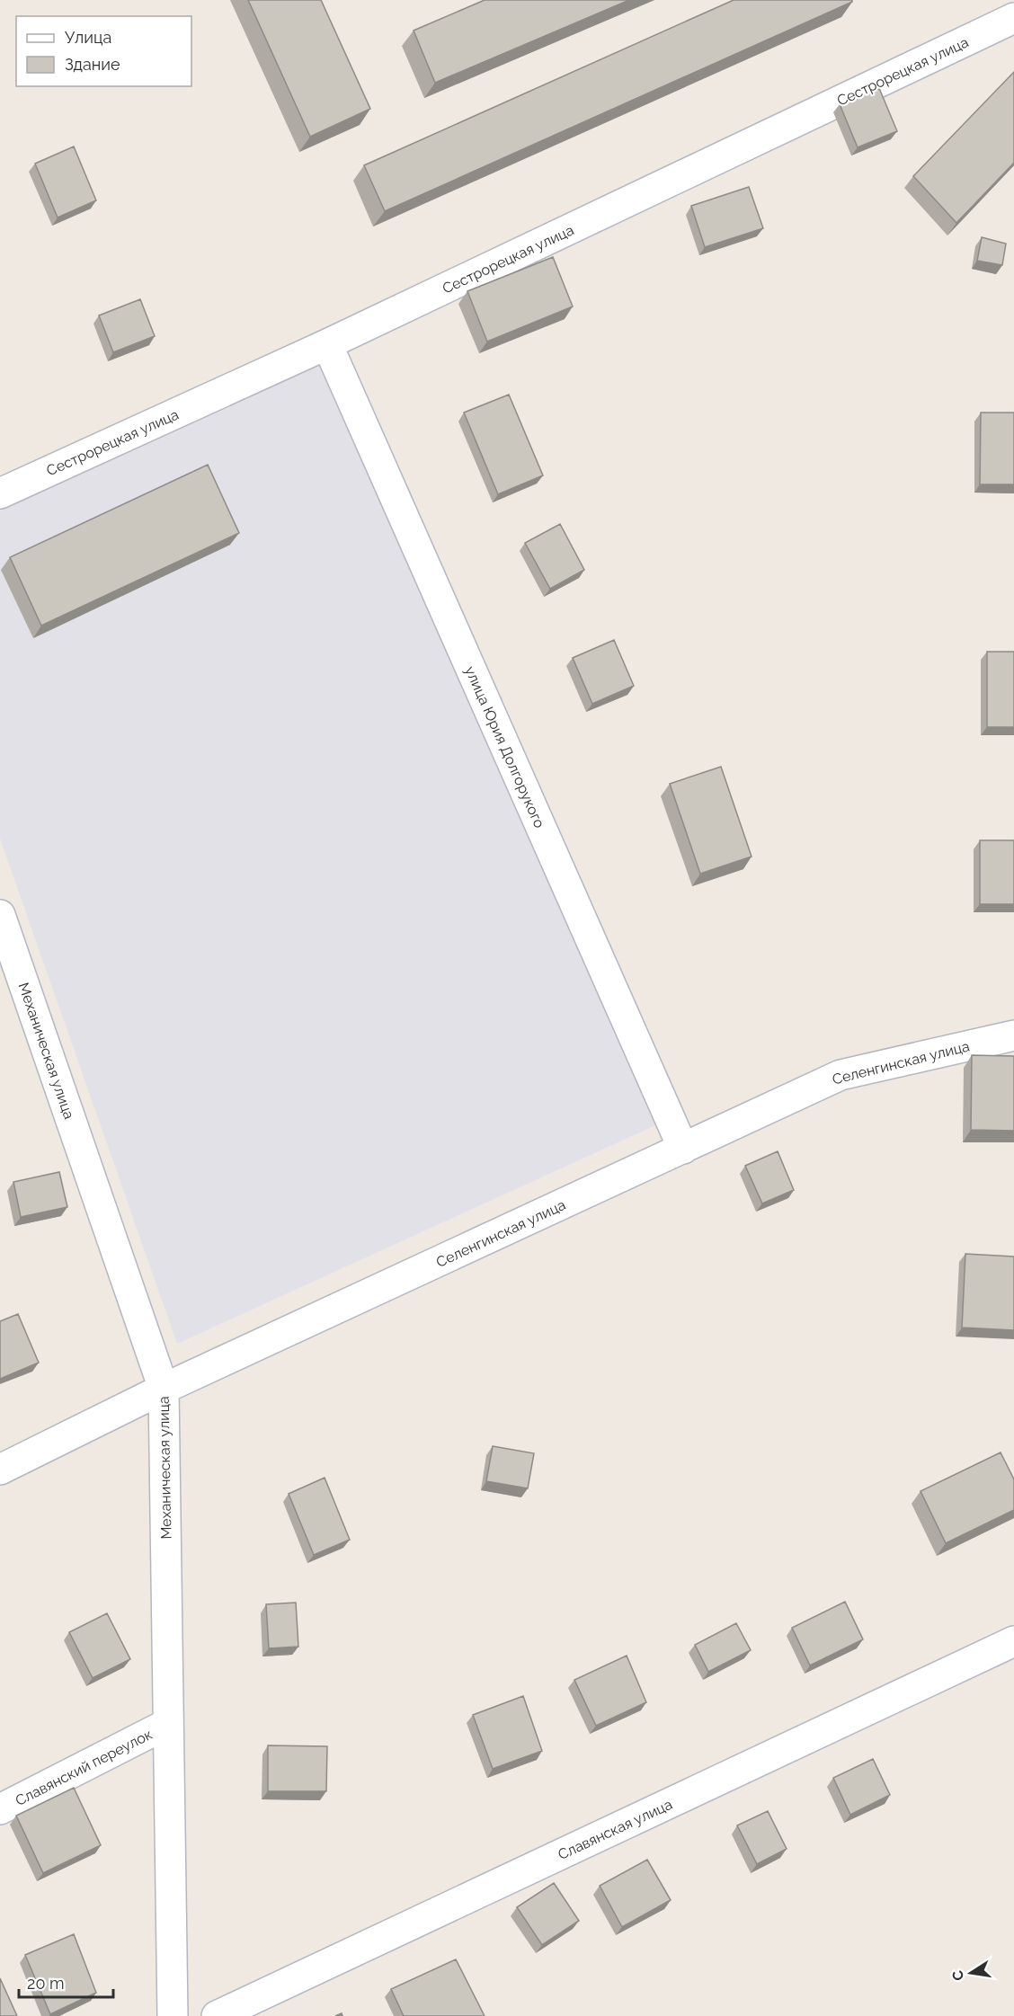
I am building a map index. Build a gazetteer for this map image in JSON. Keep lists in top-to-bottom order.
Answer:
{
  "streets": {
    "street": [
      "Сестрорецкая улица",
      "улица Юрия Долгорукого",
      "Механическая улица",
      "Селенгинская улица",
      "Славянский переулок",
      "Славянская улица"
    ]
  },
  "crossings": [
    ["Сестрорецкая улица", "улица Юрия Долгорукого"],
    ["улица Юрия Долгорукого", "Селенгинская улица"],
    ["Механическая улица", "Селенгинская улица"],
    ["Механическая улица", "Славянский переулок"]
  ],
  "legend": ["Улица", "Здание"],
  "scale_bar": "20 m",
  "north": "left"
}
